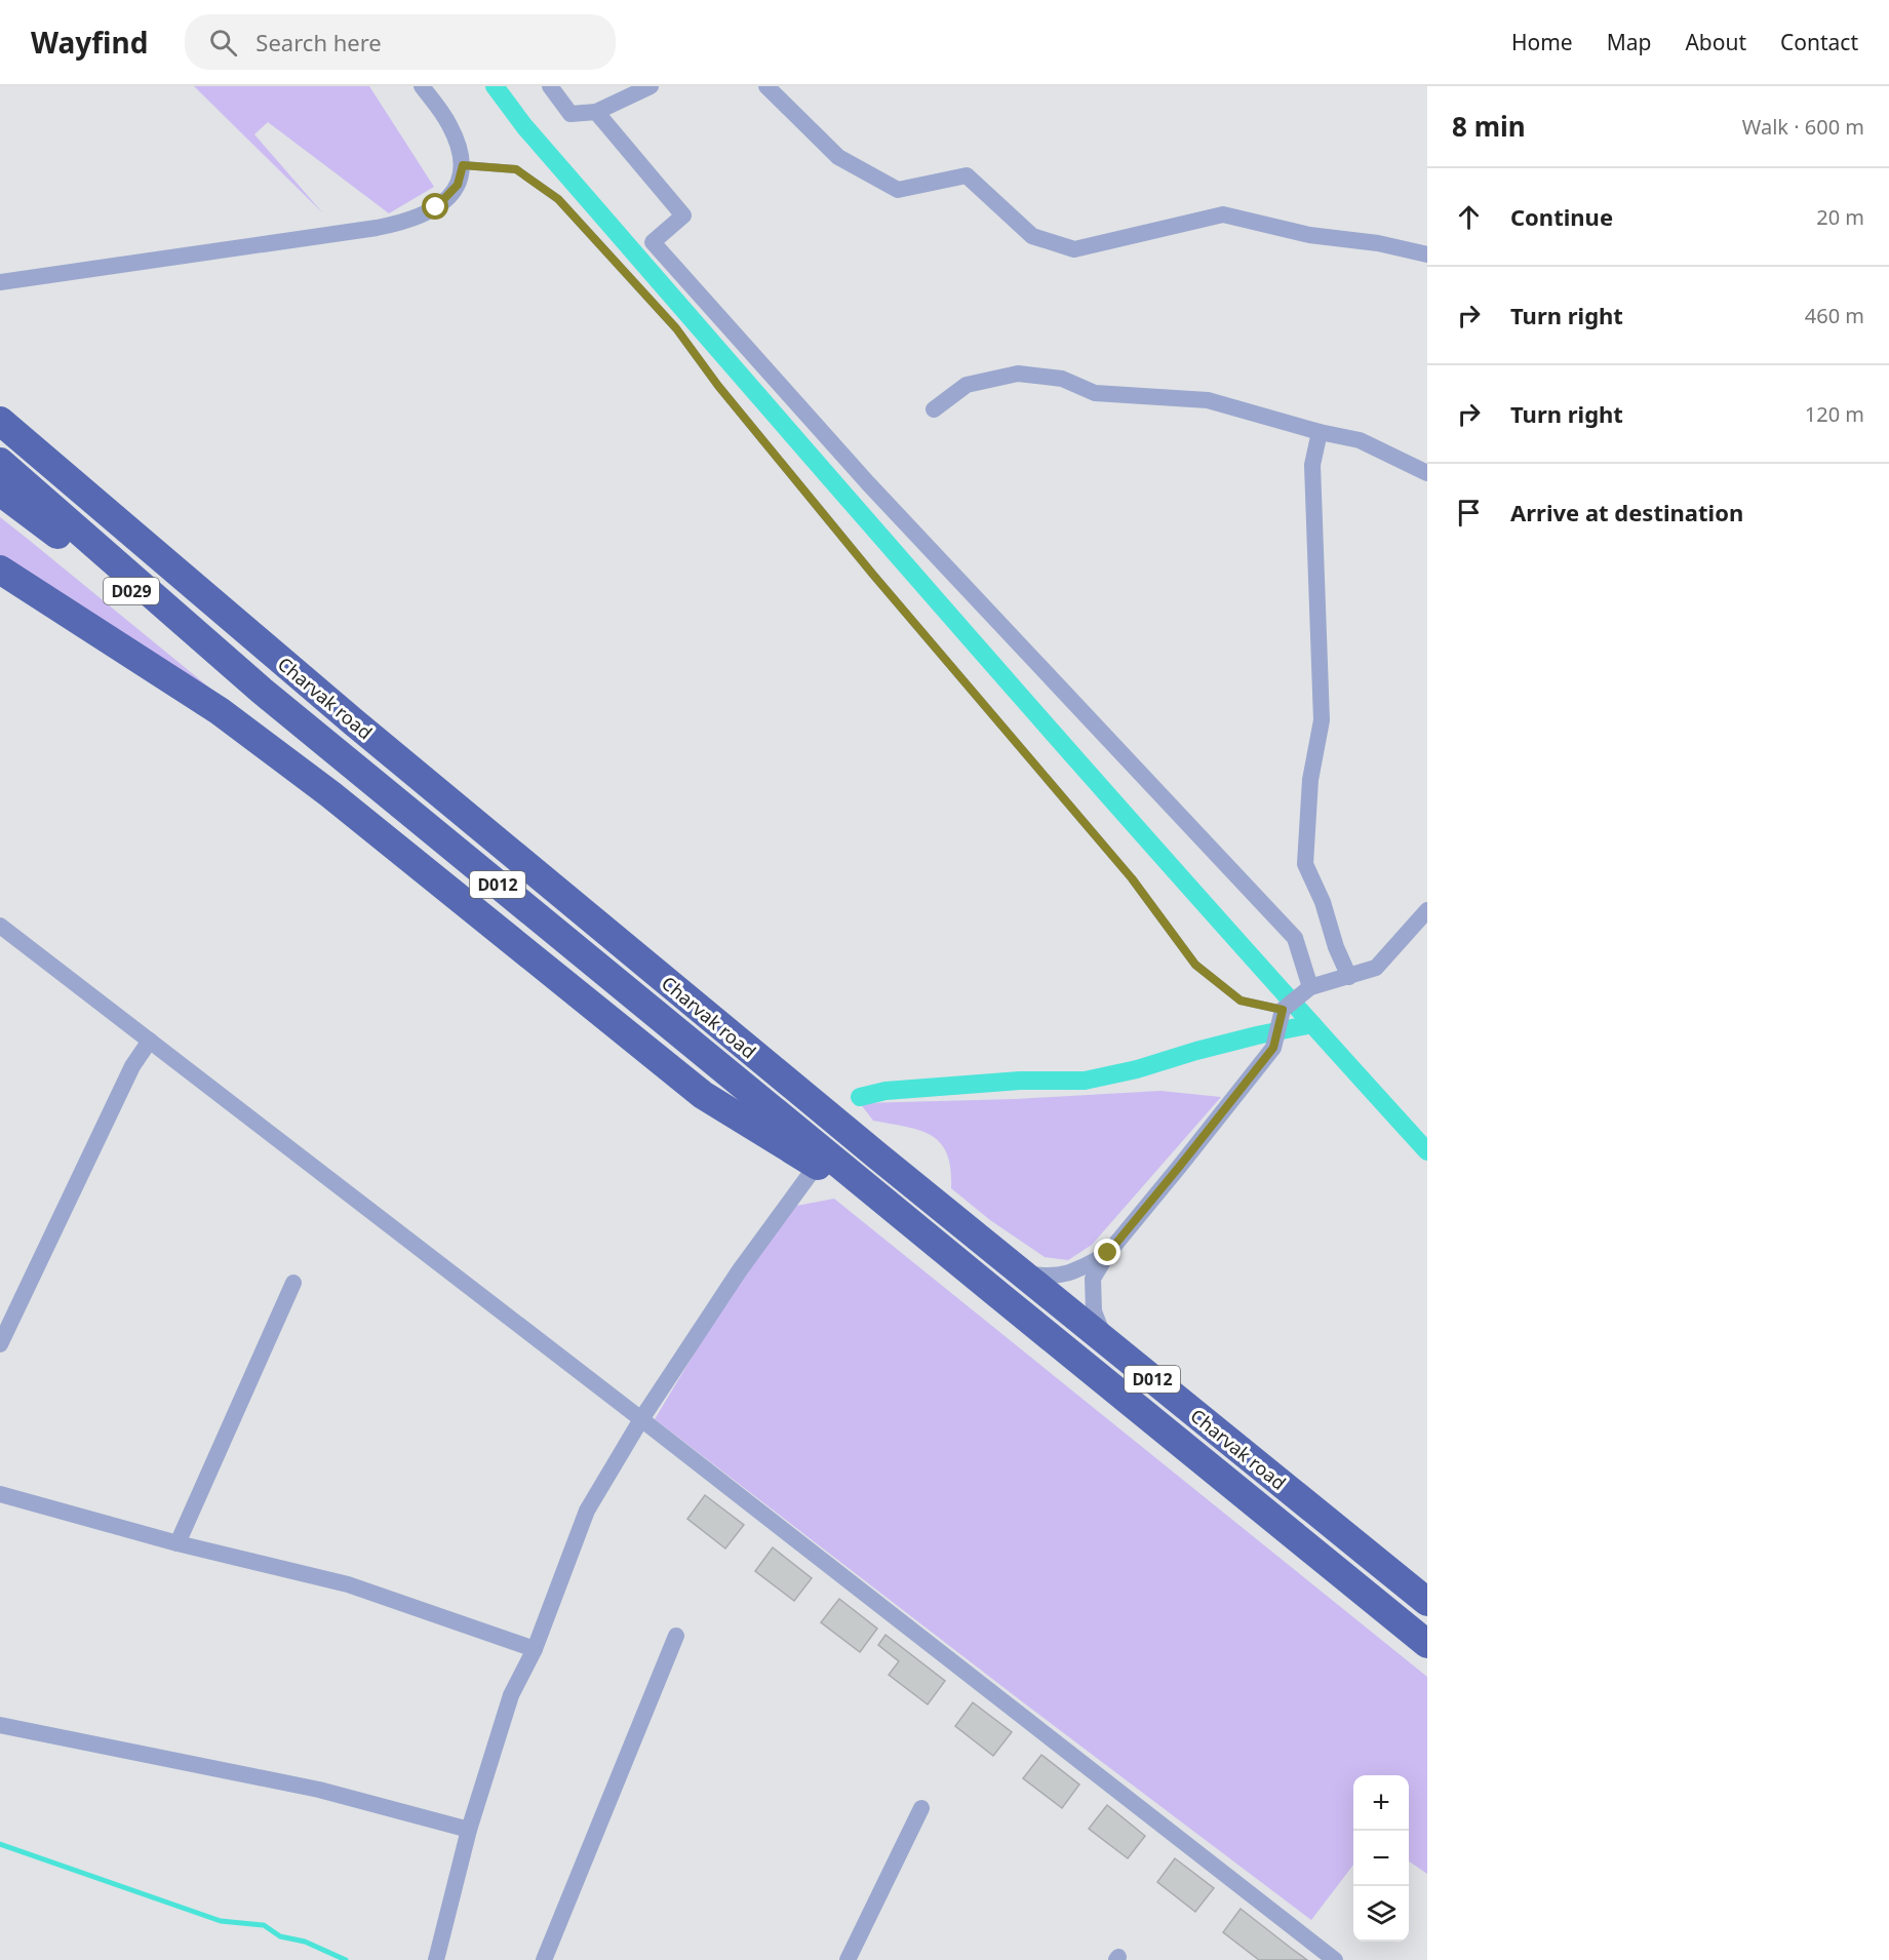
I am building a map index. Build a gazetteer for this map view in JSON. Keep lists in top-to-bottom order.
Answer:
{
  "streets": {
    "highway": ["D029", "Charvak road", "D012"]
  },
  "page": {
    "header": "Wayfind",
    "search": "Search here",
    "nav": [
      "Home",
      "Map",
      "About",
      "Contact"
    ],
    "heading": ["8 min", "Walk · 600 m"],
    "list": [
      ["Continue", "20 m"],
      ["Turn right", "460 m"],
      ["Turn right", "120 m"],
      "Arrive at destination"
    ],
    "map_buttons": ["+", "−"]
  }
}
